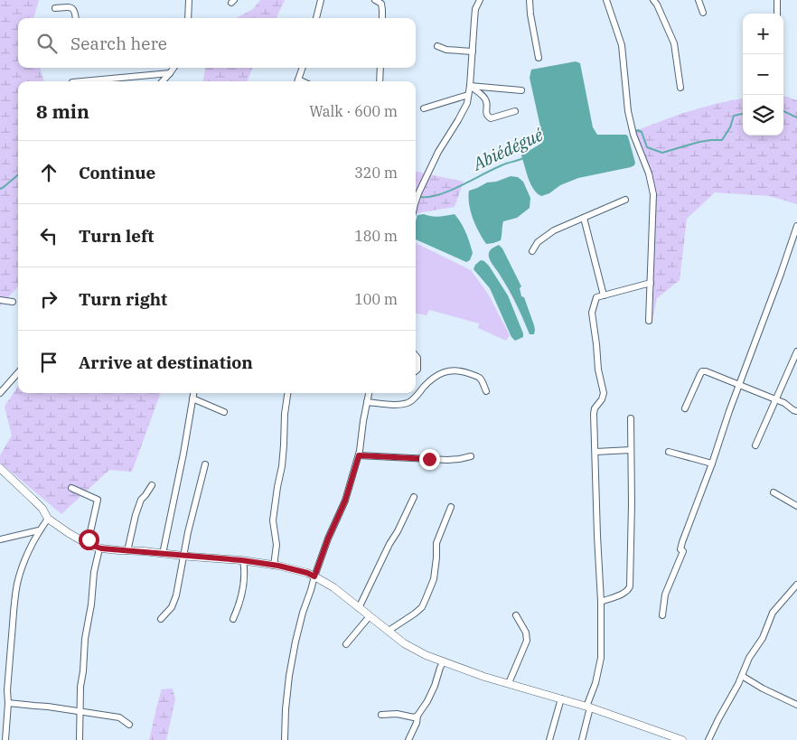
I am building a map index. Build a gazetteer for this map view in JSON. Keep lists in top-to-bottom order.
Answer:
{
  "water": ["Abiédégué"],
  "page": {
    "map_buttons": ["+", "−"],
    "search": "Search here",
    "heading": ["8 min", "Walk · 600 m"],
    "list": [
      ["Continue", "320 m"],
      ["Turn left", "180 m"],
      ["Turn right", "100 m"],
      "Arrive at destination"
    ]
  }
}
